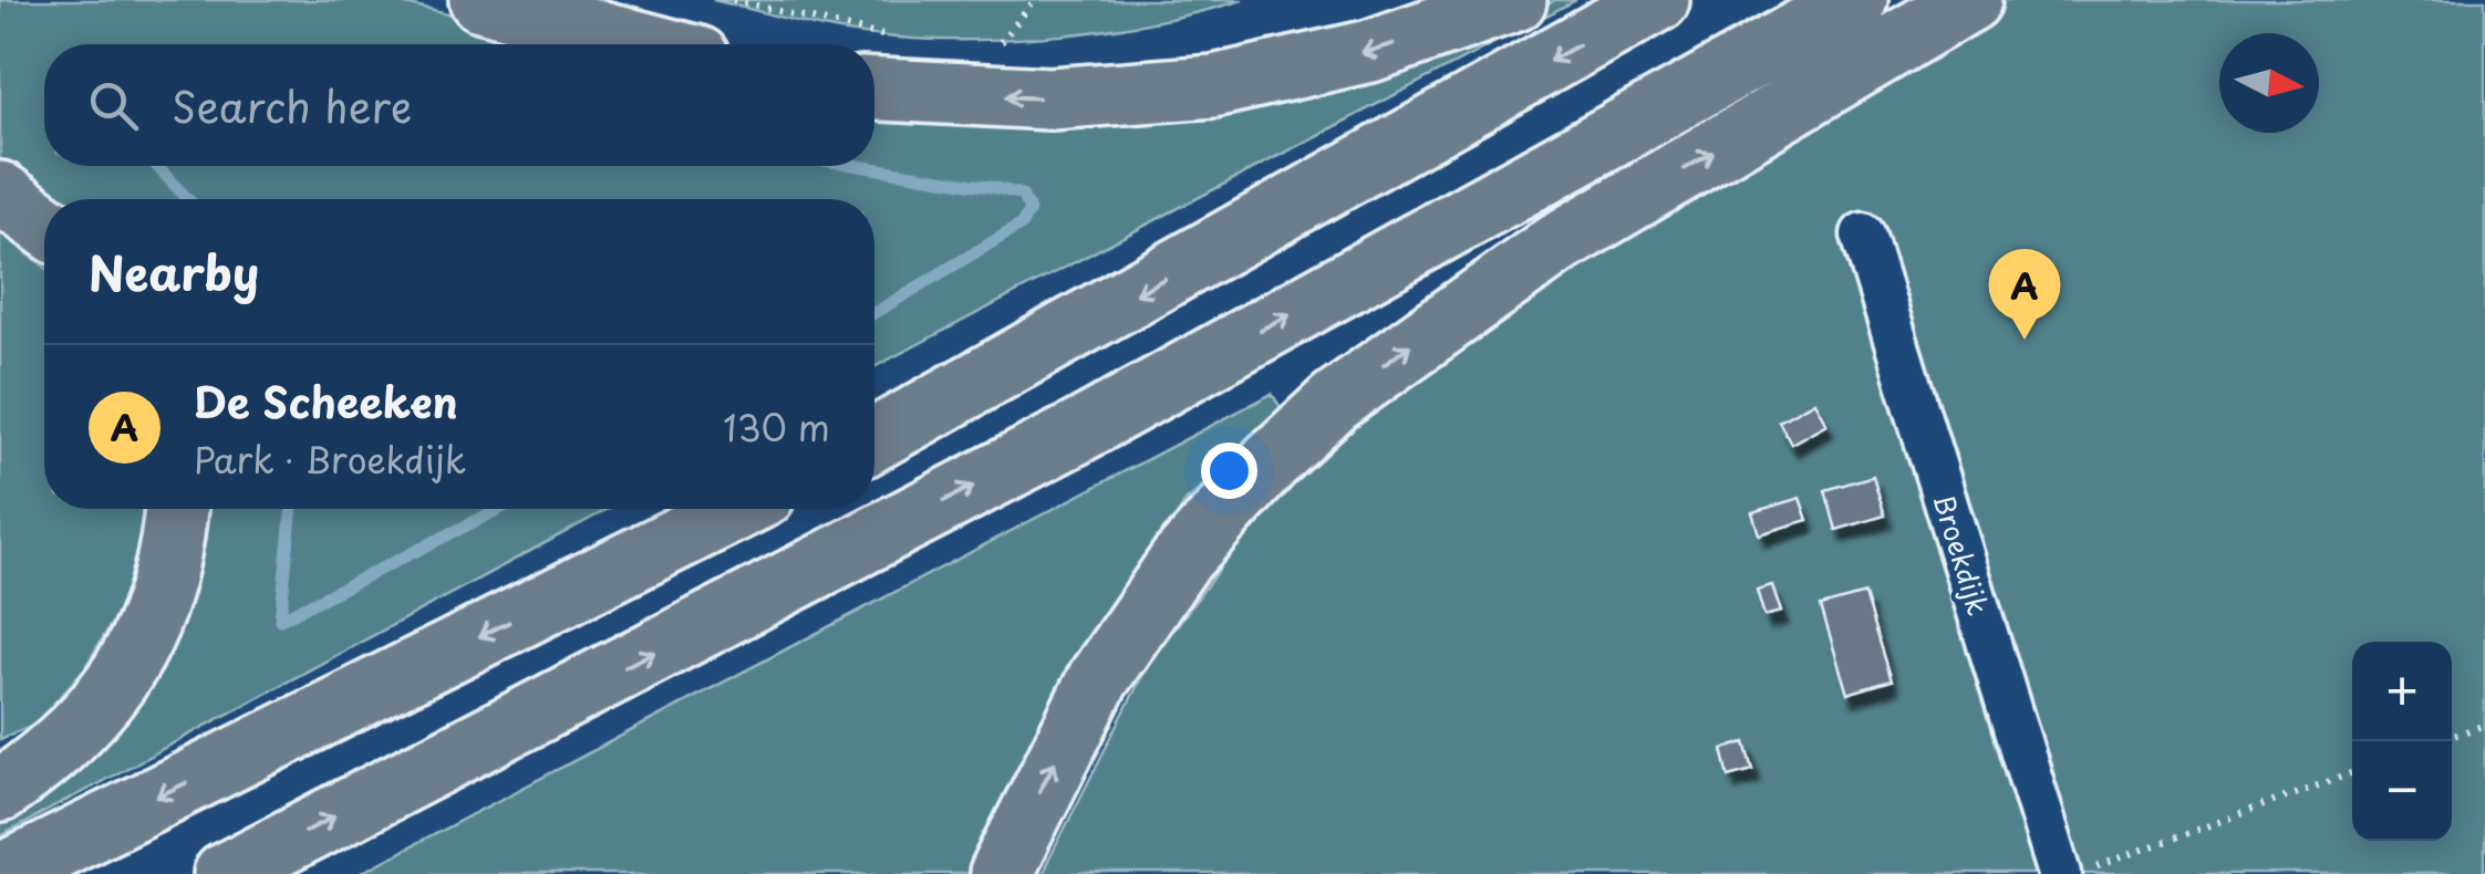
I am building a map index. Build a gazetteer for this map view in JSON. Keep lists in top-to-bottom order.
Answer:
{
  "streets": {
    "street": ["Broekdijk"]
  },
  "north": "right",
  "page": {
    "search": "Search here",
    "heading": "Nearby",
    "pins": "A",
    "list": [
      {
        "mark": "A",
        "name": "De Scheeken",
        "note": "Park · Broekdijk",
        "value": "130 m"
      }
    ],
    "map_buttons": ["+", "−"]
  }
}
